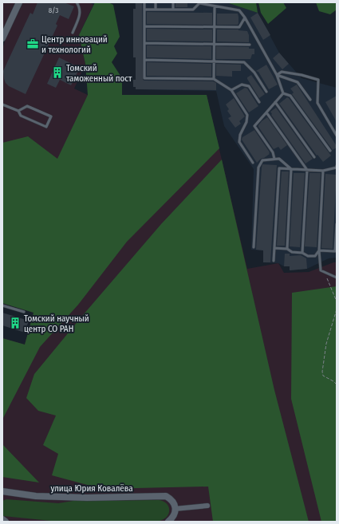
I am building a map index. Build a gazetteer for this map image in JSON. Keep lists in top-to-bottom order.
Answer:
{
  "streets": {
    "main road": ["улица Юрия Ковалёва"]
  },
  "places": {
    "office": ["Центр инноваций и технологий"],
    "building": ["Томский таможенный пост", "Томский научный центр СО РАН"]
  },
  "house_numbers": ["8/3"]
}
